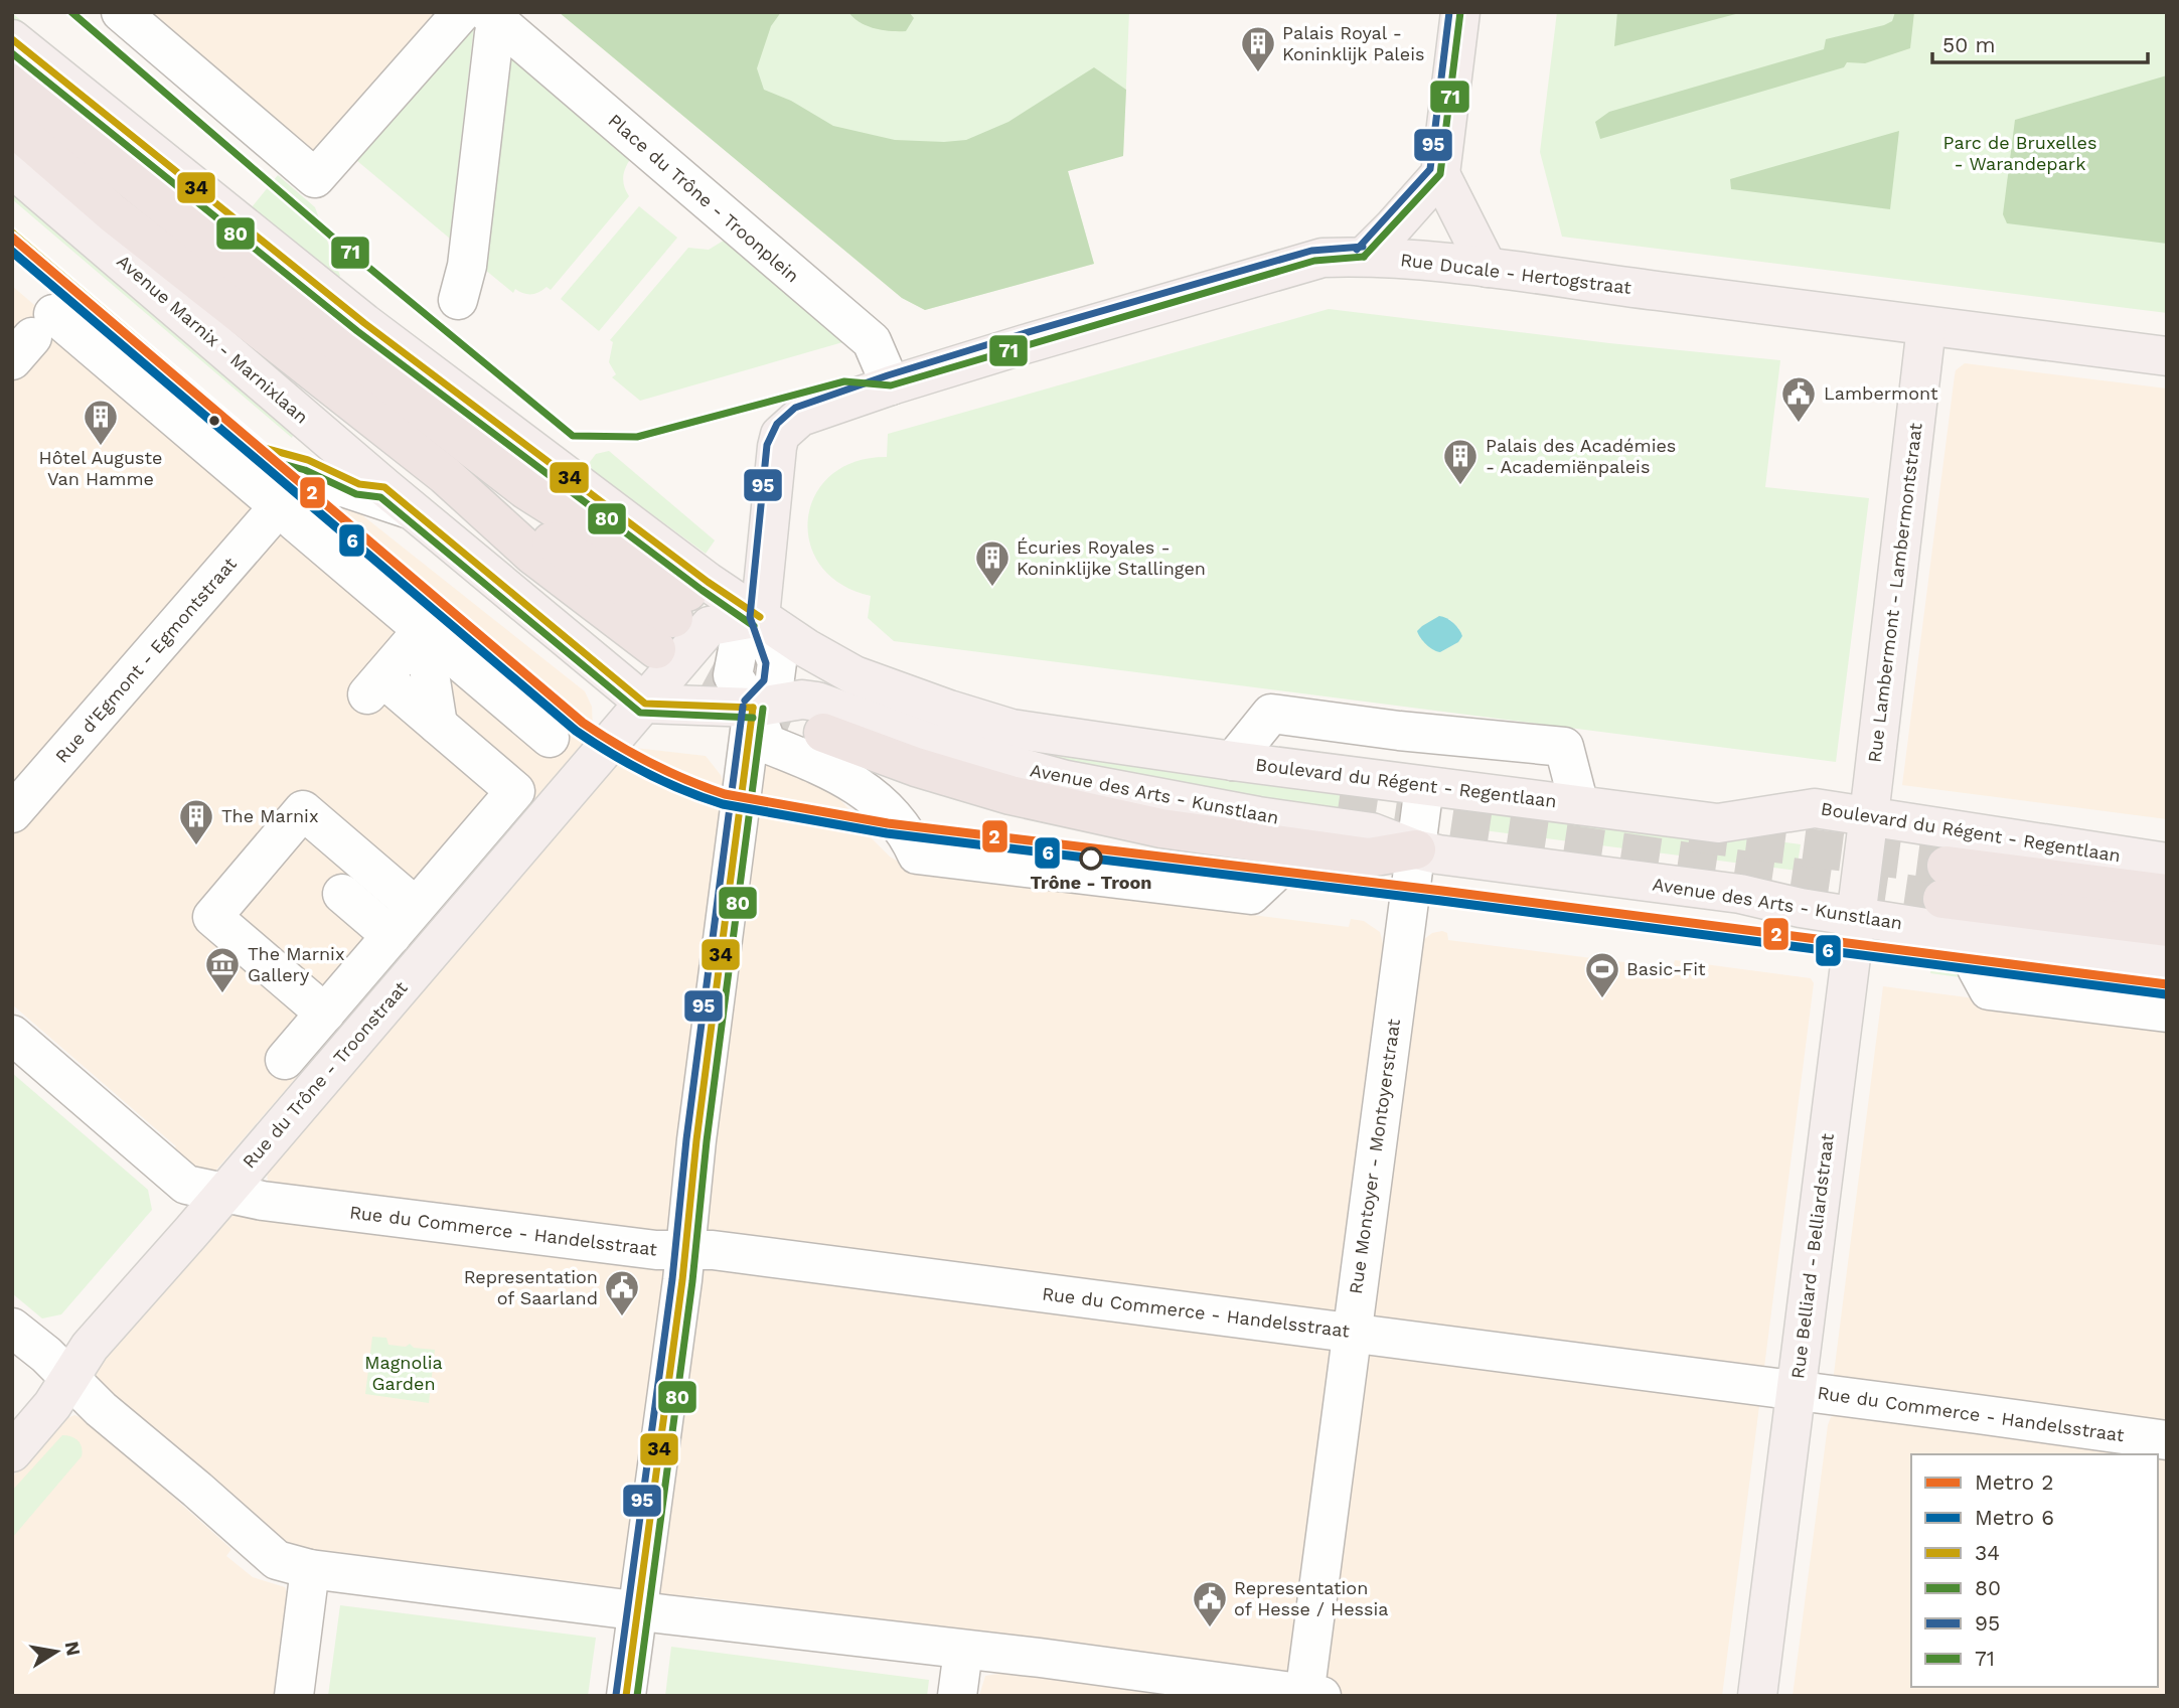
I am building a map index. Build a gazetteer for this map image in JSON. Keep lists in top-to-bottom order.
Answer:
{
  "streets": {
    "main road": [
      "Rue Ducale - Hertogstraat",
      "Avenue Marnix - Marnixlaan",
      "Rue Lambermont - Lambermontstraat",
      "Boulevard du Régent - Regentlaan",
      "Avenue des Arts - Kunstlaan",
      "Rue du Trône - Troonstraat",
      "Rue Belliard - Belliardstraat"
    ],
    "street": [
      "Place du Trône - Troonplein",
      "Rue d'Egmont - Egmontstraat",
      "Rue Montoyer - Montoyerstraat",
      "Rue du Commerce - Handelsstraat"
    ]
  },
  "crossings": [
    ["Place du Trône - Troonplein", "Rue Ducale - Hertogstraat"],
    ["Rue Ducale - Hertogstraat", "Rue Lambermont - Lambermontstraat"],
    ["Rue Ducale - Hertogstraat", "Boulevard du Régent - Regentlaan"],
    ["Rue Ducale - Hertogstraat", "Rue du Trône - Troonstraat"],
    ["Avenue Marnix - Marnixlaan", "Rue d'Egmont - Egmontstraat"],
    ["Avenue Marnix - Marnixlaan", "Rue du Trône - Troonstraat"],
    ["Rue Lambermont - Lambermontstraat", "Boulevard du Régent - Regentlaan"],
    ["Rue Lambermont - Lambermontstraat", "Rue Belliard - Belliardstraat"],
    ["Boulevard du Régent - Regentlaan", "Rue du Trône - Troonstraat"],
    ["Boulevard du Régent - Regentlaan", "Rue Montoyer - Montoyerstraat"],
    ["Boulevard du Régent - Regentlaan", "Rue Belliard - Belliardstraat"],
    ["Avenue des Arts - Kunstlaan", "Rue Montoyer - Montoyerstraat"],
    ["Avenue des Arts - Kunstlaan", "Rue Belliard - Belliardstraat"],
    ["Rue du Trône - Troonstraat", "Rue du Commerce - Handelsstraat"],
    ["Rue Montoyer - Montoyerstraat", "Rue du Commerce - Handelsstraat"],
    ["Rue du Commerce - Handelsstraat", "Rue Belliard - Belliardstraat"]
  ],
  "parks": ["Parc de Bruxelles - Warandepark", "Magnolia Garden"],
  "places": {
    "building": [
      "Palais Royal - Koninklijk Paleis",
      "Hôtel Auguste Van Hamme",
      "Palais des Académies - Academiënpaleis",
      "Écuries Royales - Koninklijke Stallingen",
      "The Marnix"
    ],
    "public building": ["Lambermont", "Representation of Saarland", "Representation of Hesse / Hessia"],
    "other": ["Trône - Troon"],
    "museum": ["The Marnix Gallery"],
    "sports": ["Basic-Fit"]
  },
  "lines": [
    "transit line 95",
    "transit line 71",
    "transit line 34",
    "transit line 80",
    "metro line 2",
    "metro line 6"
  ],
  "legend": [
    "Metro 2",
    "Metro 6",
    "34",
    "80",
    "95",
    "71"
  ],
  "scale_bar": "50 m",
  "north": "right"
}
